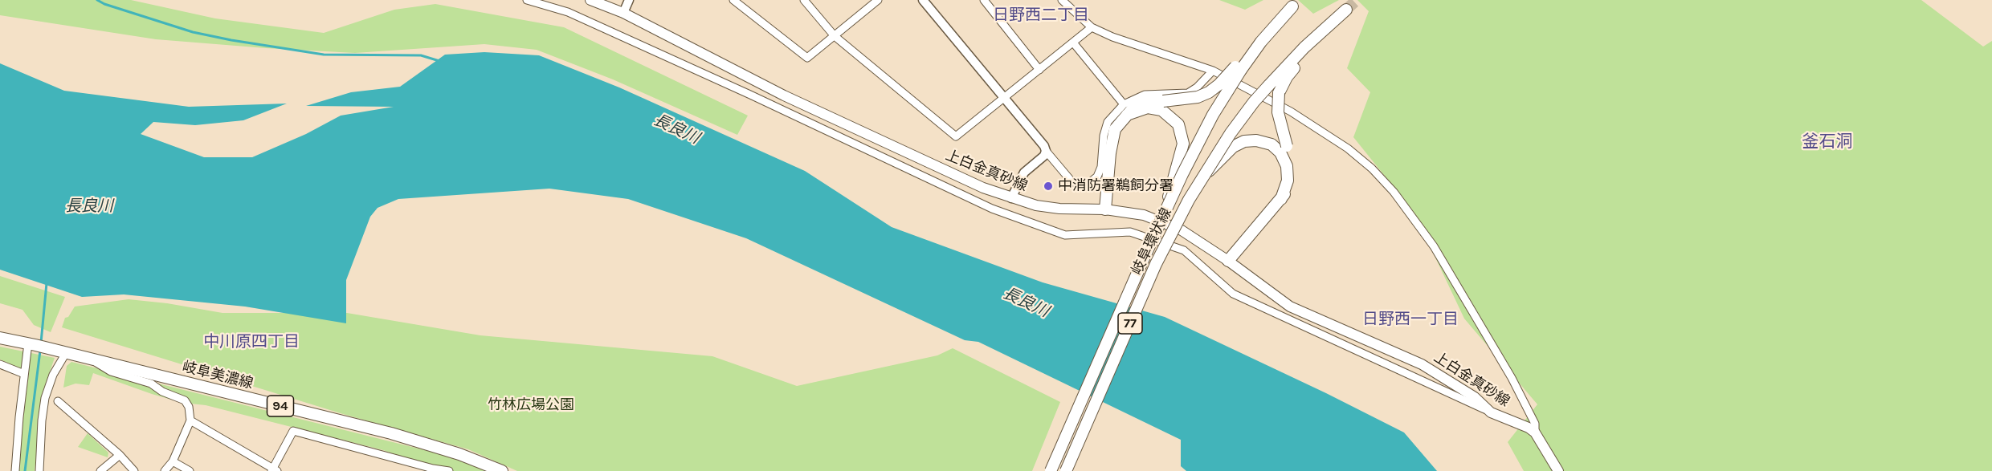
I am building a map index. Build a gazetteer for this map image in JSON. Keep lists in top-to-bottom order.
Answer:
{
  "streets": {
    "main road": [
      "上白金真砂線",
      "岐阜環状線",
      "77",
      "岐阜美濃線",
      "94"
    ]
  },
  "crossings": [
    ["上白金真砂線", "77"],
    ["岐阜環状線", "77"],
    ["岐阜美濃線", "94"]
  ],
  "districts": [
    "日野西二丁目",
    "釜石洞",
    "日野西一丁目",
    "中川原四丁目"
  ],
  "water": ["長良川"],
  "parks": ["竹林広場公園"],
  "places": ["中消防署鵜飼分署"]
}
